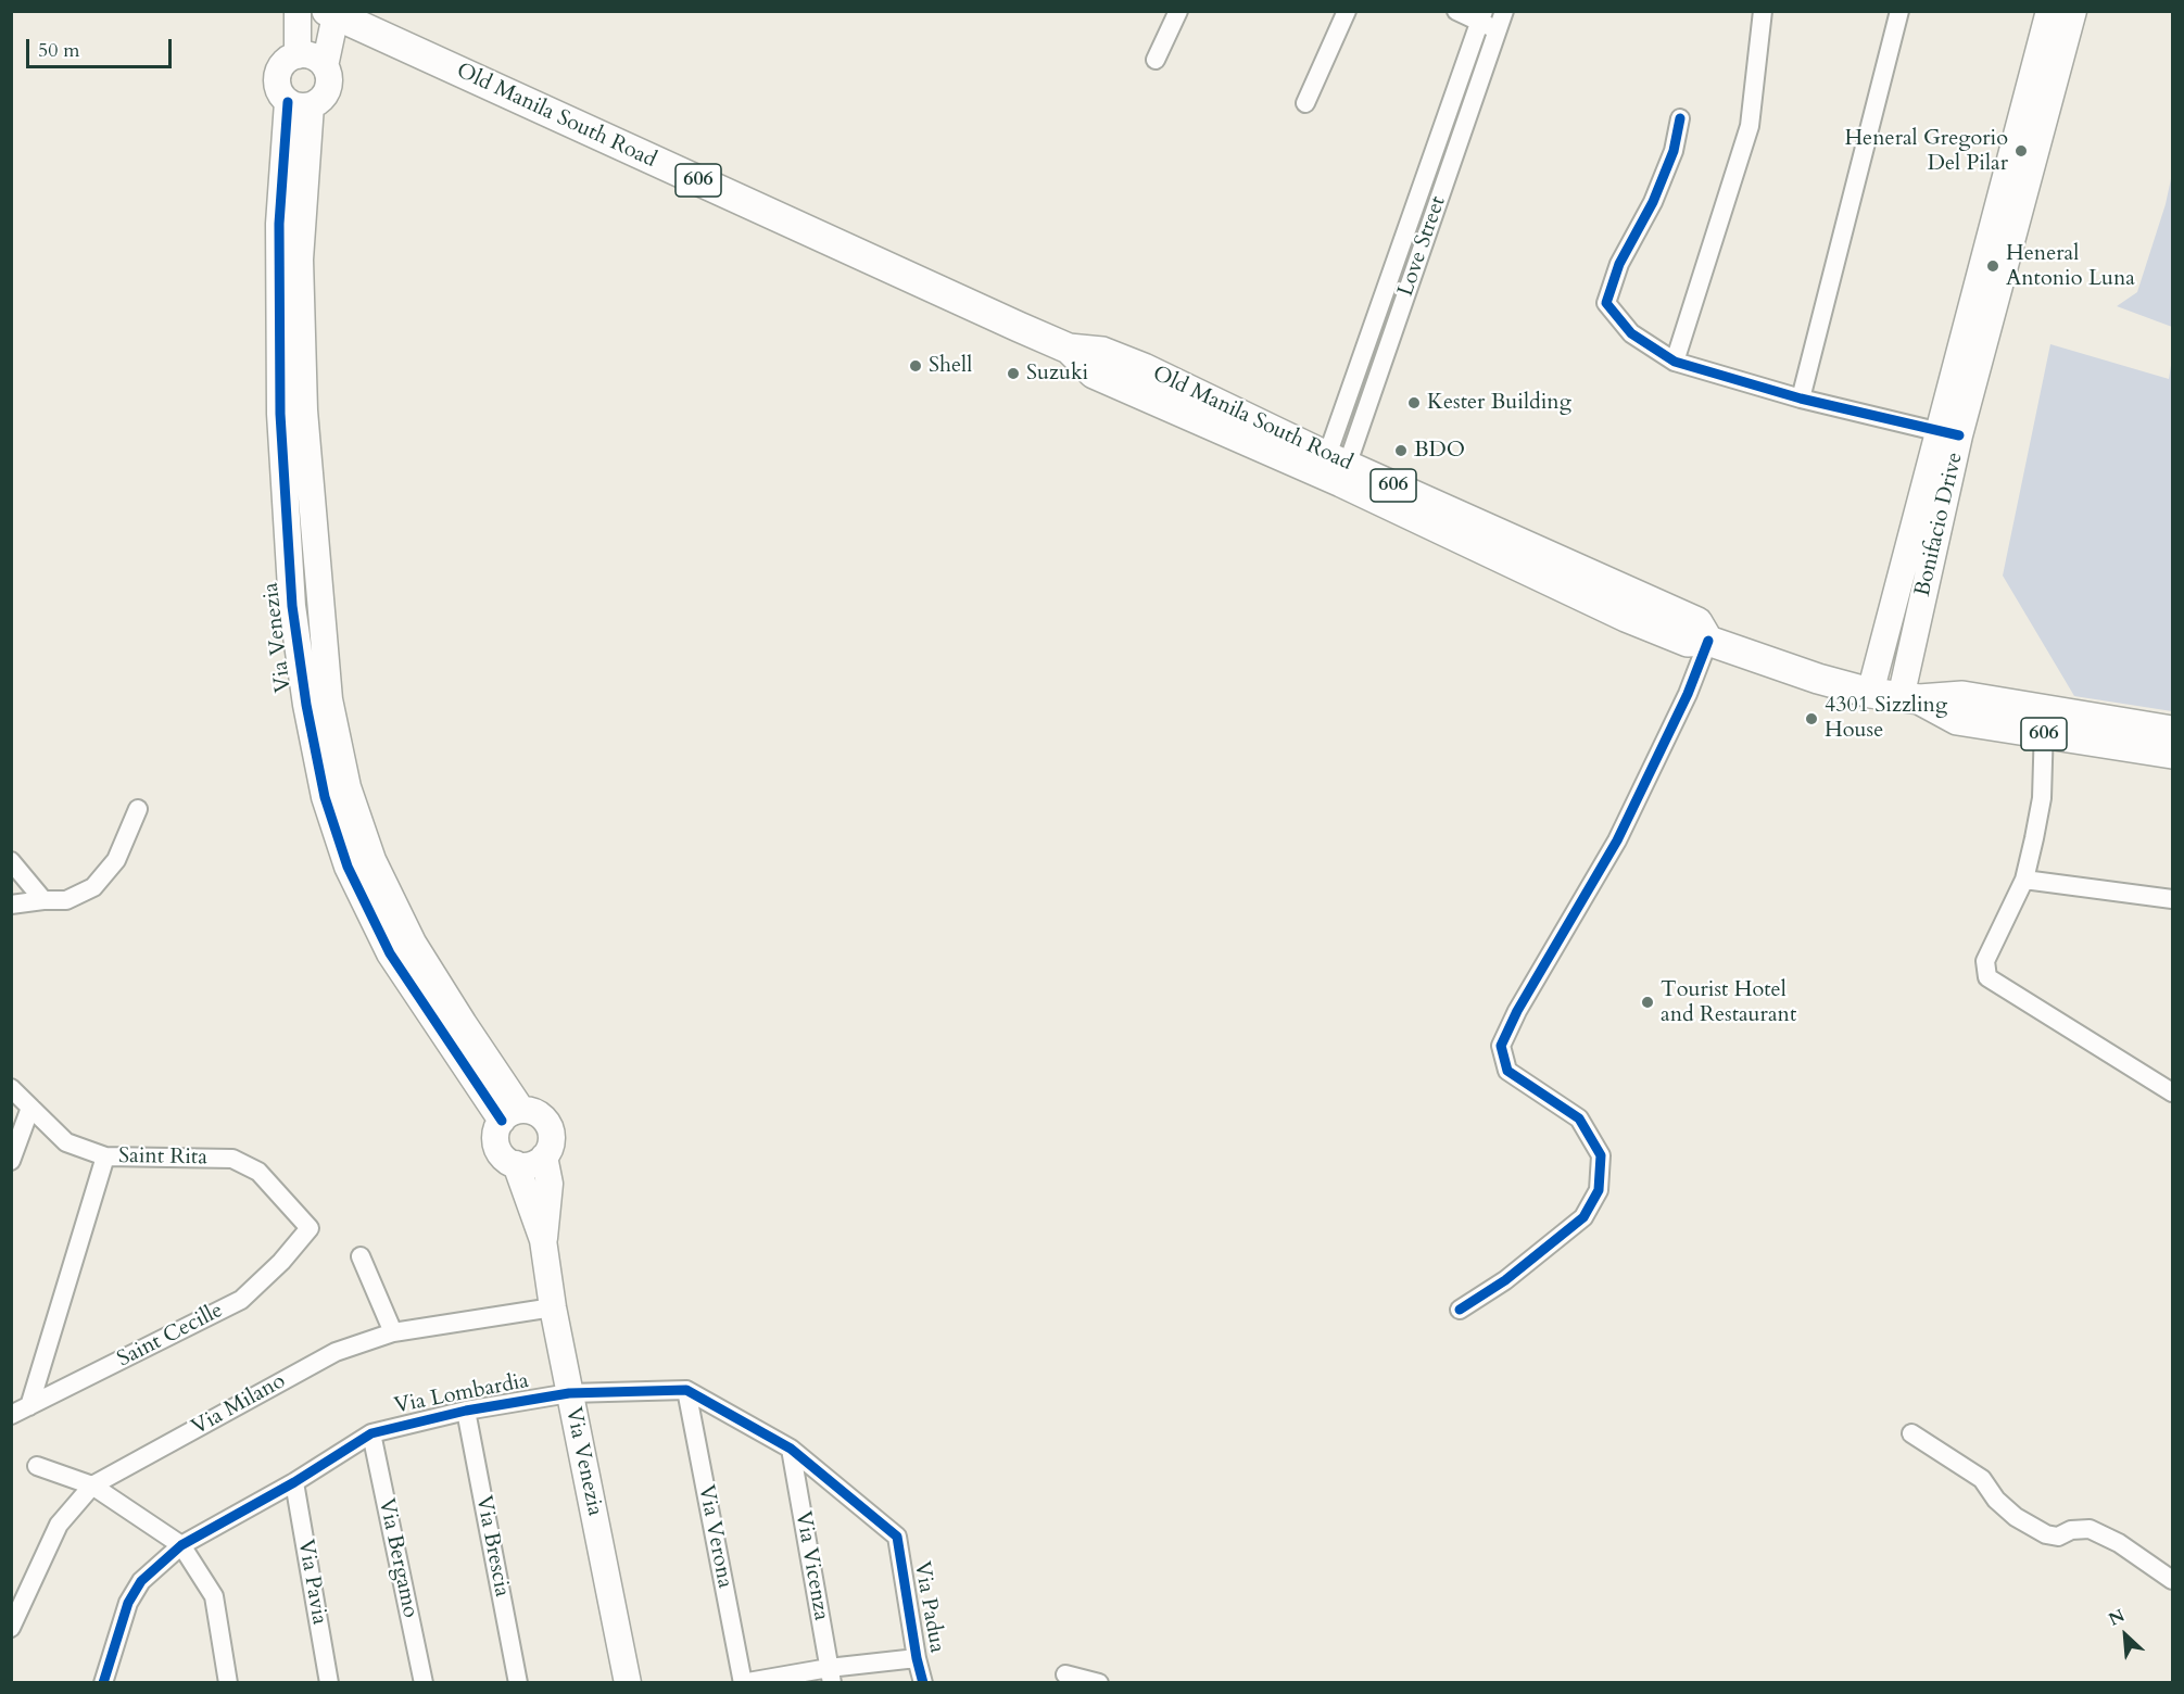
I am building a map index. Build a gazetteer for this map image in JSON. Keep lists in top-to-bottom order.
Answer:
{
  "streets": {
    "main road": ["Old Manila South Road", "606"],
    "street": [
      "Love Street",
      "Bonifacio Drive",
      "Via Venezia",
      "Saint Rita",
      "Saint Cecille",
      "Via Lombardia",
      "Via Milano",
      "Via Verona",
      "Via Brescia",
      "Via Bergamo",
      "Via Vicenza",
      "Via Pavia",
      "Via Padua"
    ]
  },
  "crossings": [
    ["Old Manila South Road", "606"],
    ["Old Manila South Road", "Love Street"],
    ["Old Manila South Road", "Bonifacio Drive"],
    ["606", "Bonifacio Drive"],
    ["Via Venezia", "Via Lombardia"],
    ["Via Venezia", "Via Milano"],
    ["Saint Rita", "Saint Cecille"],
    ["Via Lombardia", "Via Verona"],
    ["Via Lombardia", "Via Brescia"],
    ["Via Lombardia", "Via Bergamo"],
    ["Via Lombardia", "Via Pavia"],
    ["Via Vicenza", "Via Padua"]
  ],
  "places": [
    "Heneral Gregorio Del Pilar",
    "Heneral Antonio Luna",
    "Shell",
    "Suzuki",
    "Kester Building",
    "BDO",
    "4301 Sizzling House",
    "Tourist Hotel and Restaurant"
  ],
  "scale_bar": "50 m",
  "north": "top left"
}
